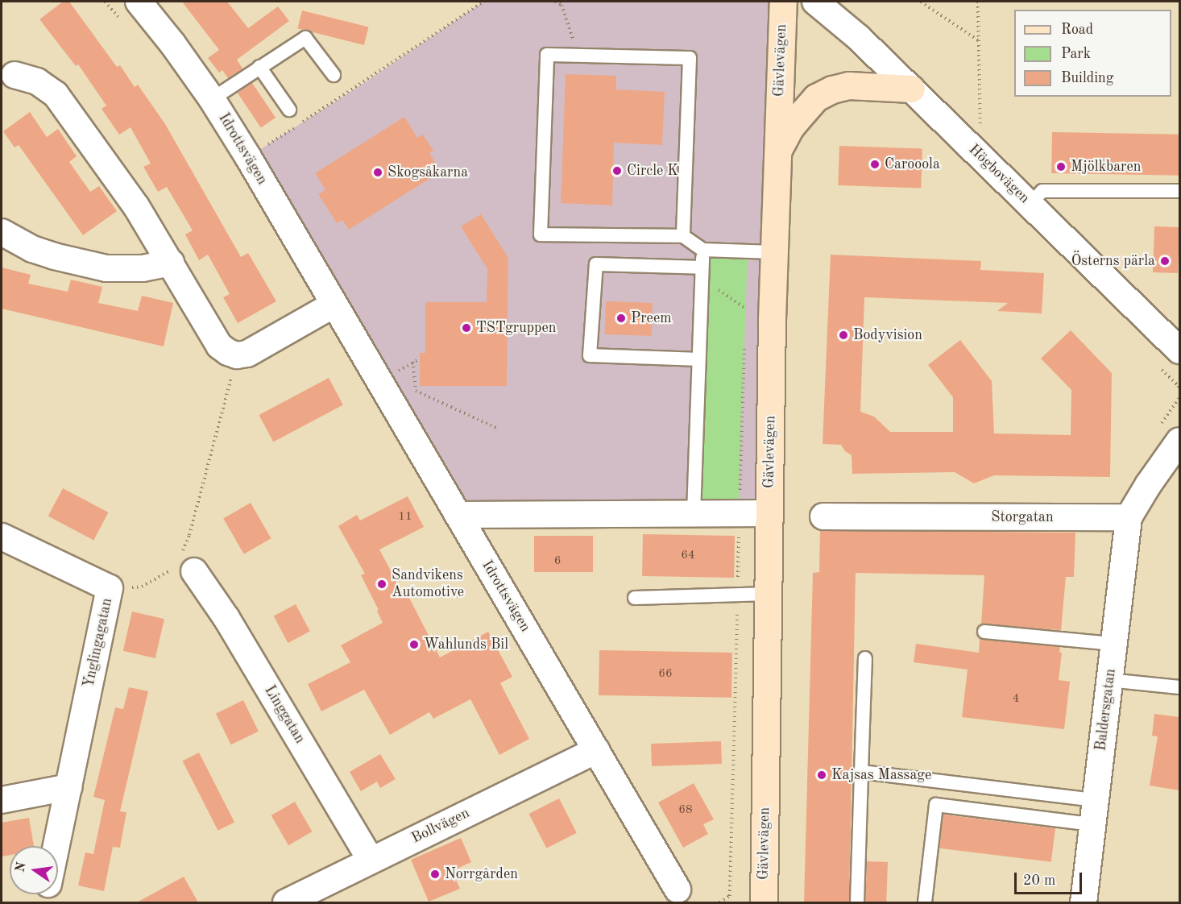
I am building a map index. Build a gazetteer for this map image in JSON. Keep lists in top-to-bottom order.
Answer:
{
  "streets": {
    "main road": ["Gävlevägen"],
    "street": [
      "Idrottsvägen",
      "Högbovägen",
      "Storgatan",
      "Ynglingagatan",
      "Baldersgatan",
      "Linggatan",
      "Bollvägen"
    ]
  },
  "crossings": [
    ["Idrottsvägen", "Bollvägen"],
    ["Storgatan", "Baldersgatan"],
    ["Linggatan", "Bollvägen"]
  ],
  "places": [
    "Carooola",
    "Mjölkbaren",
    "Circle K",
    "Skogsåkarna",
    "Österns pärla",
    "Preem",
    "TSTgruppen",
    "Bodyvision",
    "Sandvikens Automotive",
    "Wahlunds Bil",
    "Kajsas Massage",
    "Norrgården"
  ],
  "house_numbers": [
    "11",
    "64",
    "6",
    "66",
    "4",
    "68"
  ],
  "legend": ["Road", "Park", "Building"],
  "scale_bar": "20 m",
  "north": "left"
}
